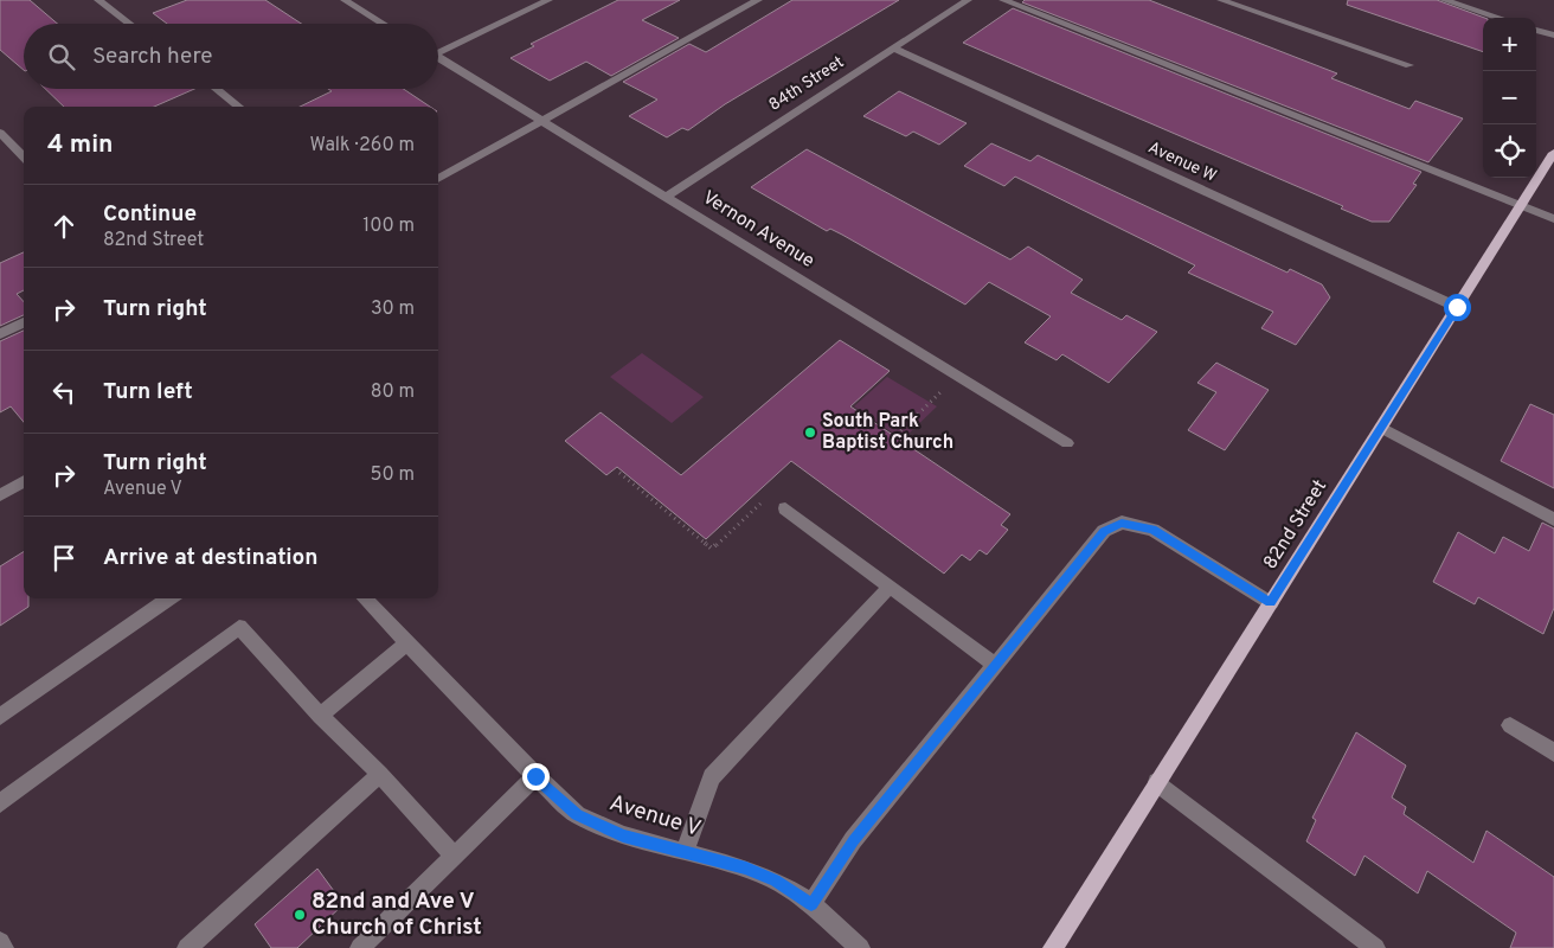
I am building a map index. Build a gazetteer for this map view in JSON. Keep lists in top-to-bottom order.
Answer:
{
  "streets": {
    "main road": ["82nd Street"],
    "street": [
      "84th Street",
      "Avenue W",
      "Vernon Avenue",
      "Avenue V"
    ]
  },
  "crossings": [
    ["84th Street", "Avenue W"],
    ["84th Street", "Vernon Avenue"],
    ["Avenue W", "82nd Street"]
  ],
  "places": ["South Park Baptist Church", "82nd and Ave V Church of Christ"],
  "page": {
    "map_buttons": ["+", "−"],
    "search": "Search here",
    "heading": ["4 min", "Walk · 260 m"],
    "list": [
      ["Continue", "82nd Street", "100 m"],
      ["Turn right", "30 m"],
      ["Turn left", "80 m"],
      ["Turn right", "Avenue V", "50 m"],
      "Arrive at destination"
    ]
  }
}
